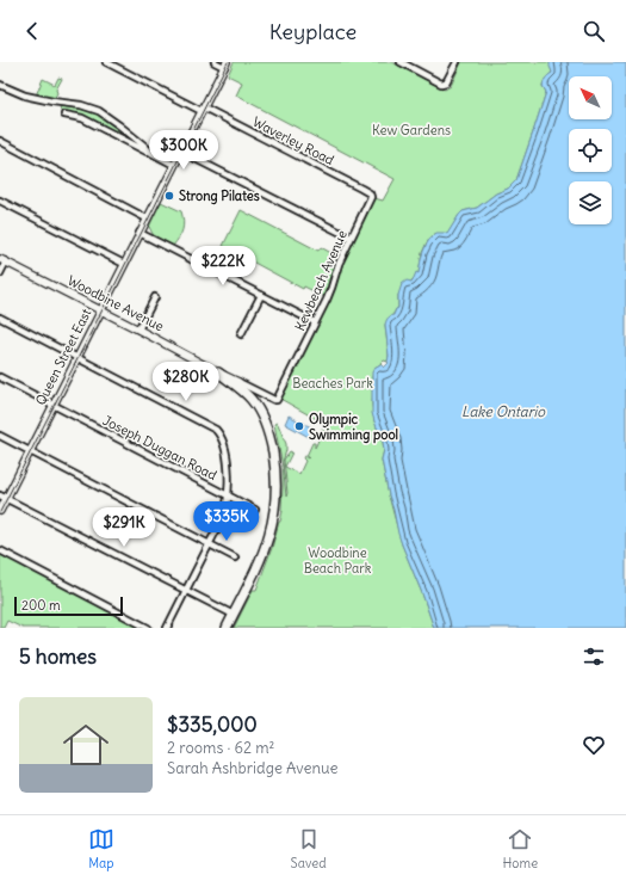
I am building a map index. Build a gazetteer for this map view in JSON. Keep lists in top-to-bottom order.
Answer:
{
  "streets": {
    "highway": ["Woodbine Avenue"],
    "main road": ["Queen Street East"],
    "street": ["Waverley Road", "Kewbeach Avenue", "Joseph Duggan Road"]
  },
  "crossings": [
    ["Waverley Road", "Kewbeach Avenue"],
    ["Waverley Road", "Queen Street East"],
    ["Kewbeach Avenue", "Woodbine Avenue"],
    ["Woodbine Avenue", "Queen Street East"],
    ["Queen Street East", "Joseph Duggan Road"]
  ],
  "water": ["Lake Ontario"],
  "parks": ["Kew Gardens", "Beaches Park", "Woodbine Beach Park"],
  "places": ["Strong Pilates", "Olympic Swimming pool"],
  "scale_bar": "200 m",
  "north": "top left",
  "page": {
    "header": "Keyplace",
    "price": [
      "$300K",
      "$222K",
      "$280K",
      "$335K",
      "$291K"
    ],
    "scale": "200 m",
    "heading": "5 homes",
    "list": [
      {
        "name": "$335,000",
        "note": "2 rooms · 62 m² · Sarah Ashbridge Avenue"
      }
    ],
    "tabs": ["Map", "Saved", "Home"]
  }
}
